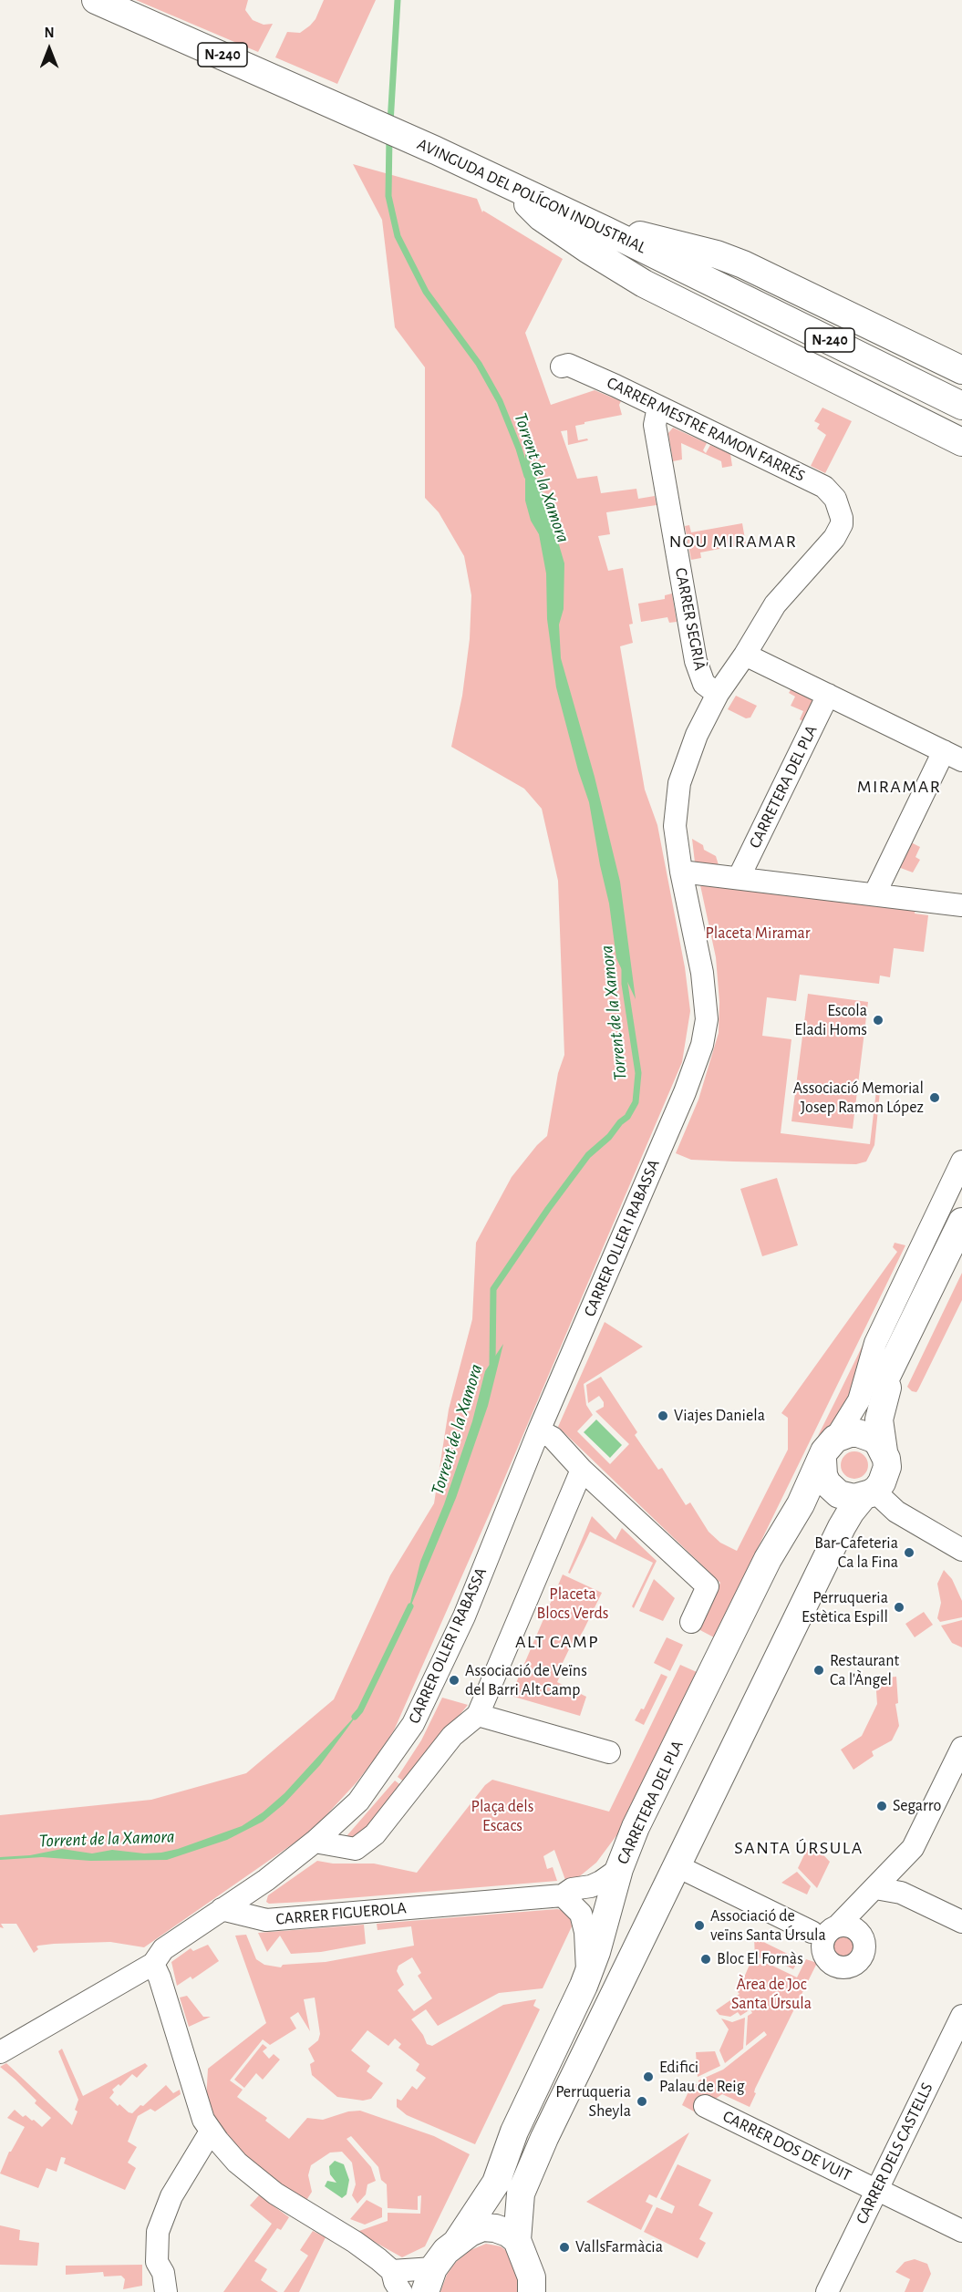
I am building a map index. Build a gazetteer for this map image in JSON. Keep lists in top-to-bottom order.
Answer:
{
  "streets": {
    "main road": ["N-240", "AVINGUDA DEL POLÍGON INDUSTRIAL", "CARRETERA DEL PLA"],
    "street": [
      "CARRER MESTRE RAMON FARRÉS",
      "CARRER SEGRIÀ",
      "CARRER OLLER I RABASSA",
      "CARRER FIGUEROLA",
      "CARRER DOS DE VUIT",
      "CARRER DELS CASTELLS"
    ]
  },
  "crossings": [
    ["CARRER MESTRE RAMON FARRÉS", "CARRER SEGRIÀ"],
    ["CARRER MESTRE RAMON FARRÉS", "CARRER OLLER I RABASSA"],
    ["CARRER SEGRIÀ", "CARRER OLLER I RABASSA"],
    ["CARRETERA DEL PLA", "CARRER FIGUEROLA"],
    ["CARRER OLLER I RABASSA", "CARRER FIGUEROLA"]
  ],
  "districts": [
    "NOU MIRAMAR",
    "MIRAMAR",
    "ALT CAMP",
    "SANTA ÚRSULA"
  ],
  "water": ["Torrent de la Xamora"],
  "parks": [
    "Placeta Miramar",
    "Placeta Blocs Verds",
    "Plaça dels Escacs",
    "Àrea de Joc Santa Úrsula"
  ],
  "places": [
    "Escola Eladi Homs",
    "Associació Memorial Josep Ramon López",
    "Viajes Daniela",
    "Bar-Cafeteria Ca la Fina",
    "Perruqueria Estètica Espill",
    "Restaurant Ca l'Àngel",
    "Associació de Veïns del Barri Alt Camp",
    "Segarro",
    "Associació de veïns Santa Úrsula",
    "Bloc El Fornàs",
    "Edifici Palau de Reig",
    "Perruqueria Sheyla",
    "VallsFarmàcia"
  ],
  "north": "top"
}
